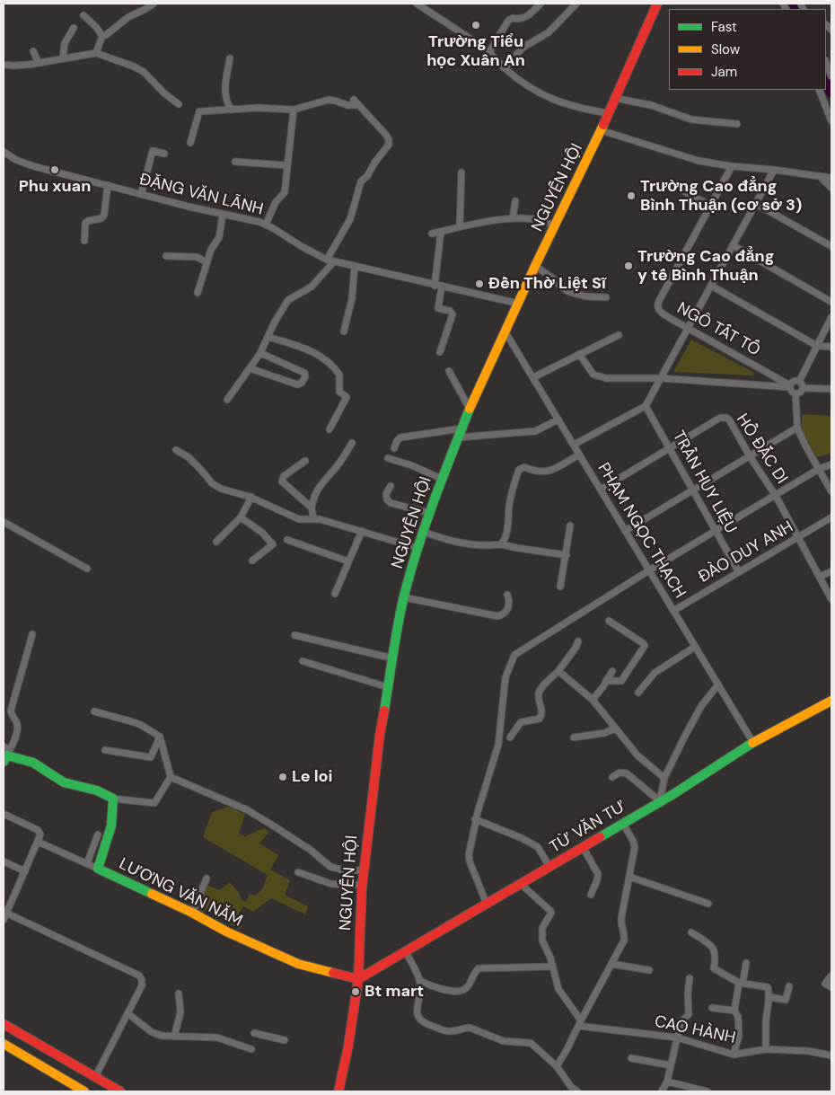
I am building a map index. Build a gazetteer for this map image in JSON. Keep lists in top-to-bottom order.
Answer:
{
  "streets": {
    "street": [
      "NGUYỄN HỘI",
      "ĐẶNG VĂN LÃNH",
      "NGÔ TẤT TỐ",
      "HỒ ĐẮC DI",
      "TRẦN HUY LIỆU",
      "PHẠM NGỌC THẠCH",
      "ĐÀO DUY ANH",
      "TỪ VĂN TƯ",
      "LƯƠNG VĂN NĂM",
      "CAO HÀNH"
    ]
  },
  "crossings": [
    ["NGUYỄN HỘI", "ĐẶNG VĂN LÃNH"],
    ["NGUYỄN HỘI", "PHẠM NGỌC THẠCH"],
    ["NGUYỄN HỘI", "TỪ VĂN TƯ"],
    ["NGUYỄN HỘI", "LƯƠNG VĂN NĂM"],
    ["HỒ ĐẮC DI", "TRẦN HUY LIỆU"],
    ["HỒ ĐẮC DI", "PHẠM NGỌC THẠCH"],
    ["HỒ ĐẮC DI", "ĐÀO DUY ANH"],
    ["TRẦN HUY LIỆU", "ĐÀO DUY ANH"],
    ["PHẠM NGỌC THẠCH", "ĐÀO DUY ANH"],
    ["PHẠM NGỌC THẠCH", "TỪ VĂN TƯ"],
    ["TỪ VĂN TƯ", "LƯƠNG VĂN NĂM"]
  ],
  "places": [
    "Trường Tiểu học Xuân An",
    "Phu xuan",
    "Trường Cao đẳng Bình Thuận (cơ sở 3)",
    "Trường Cao đẳng y tế Bình Thuận",
    "Đền Thờ Liệt Sĩ",
    "Le loi",
    "Bt mart"
  ],
  "legend": ["Fast", "Slow", "Jam"]
}
